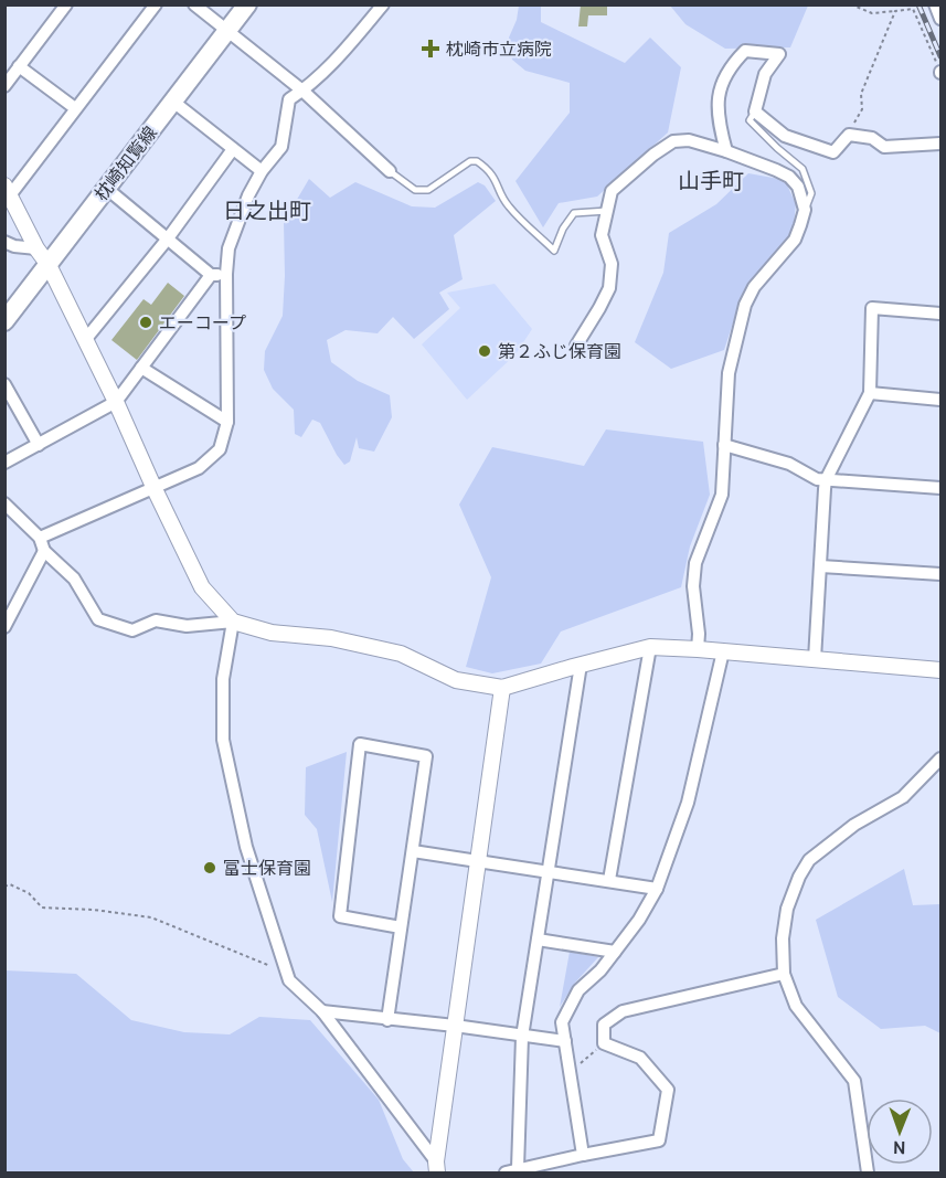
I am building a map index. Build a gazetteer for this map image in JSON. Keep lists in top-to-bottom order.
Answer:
{
  "streets": {
    "main road": ["枕崎知覧線"]
  },
  "districts": ["山手町", "日之出町"],
  "places": {
    "health": ["枕崎市立病院"],
    "other": ["エーコープ", "第２ふじ保育園", "富士保育園"]
  },
  "north": "bottom"
}
